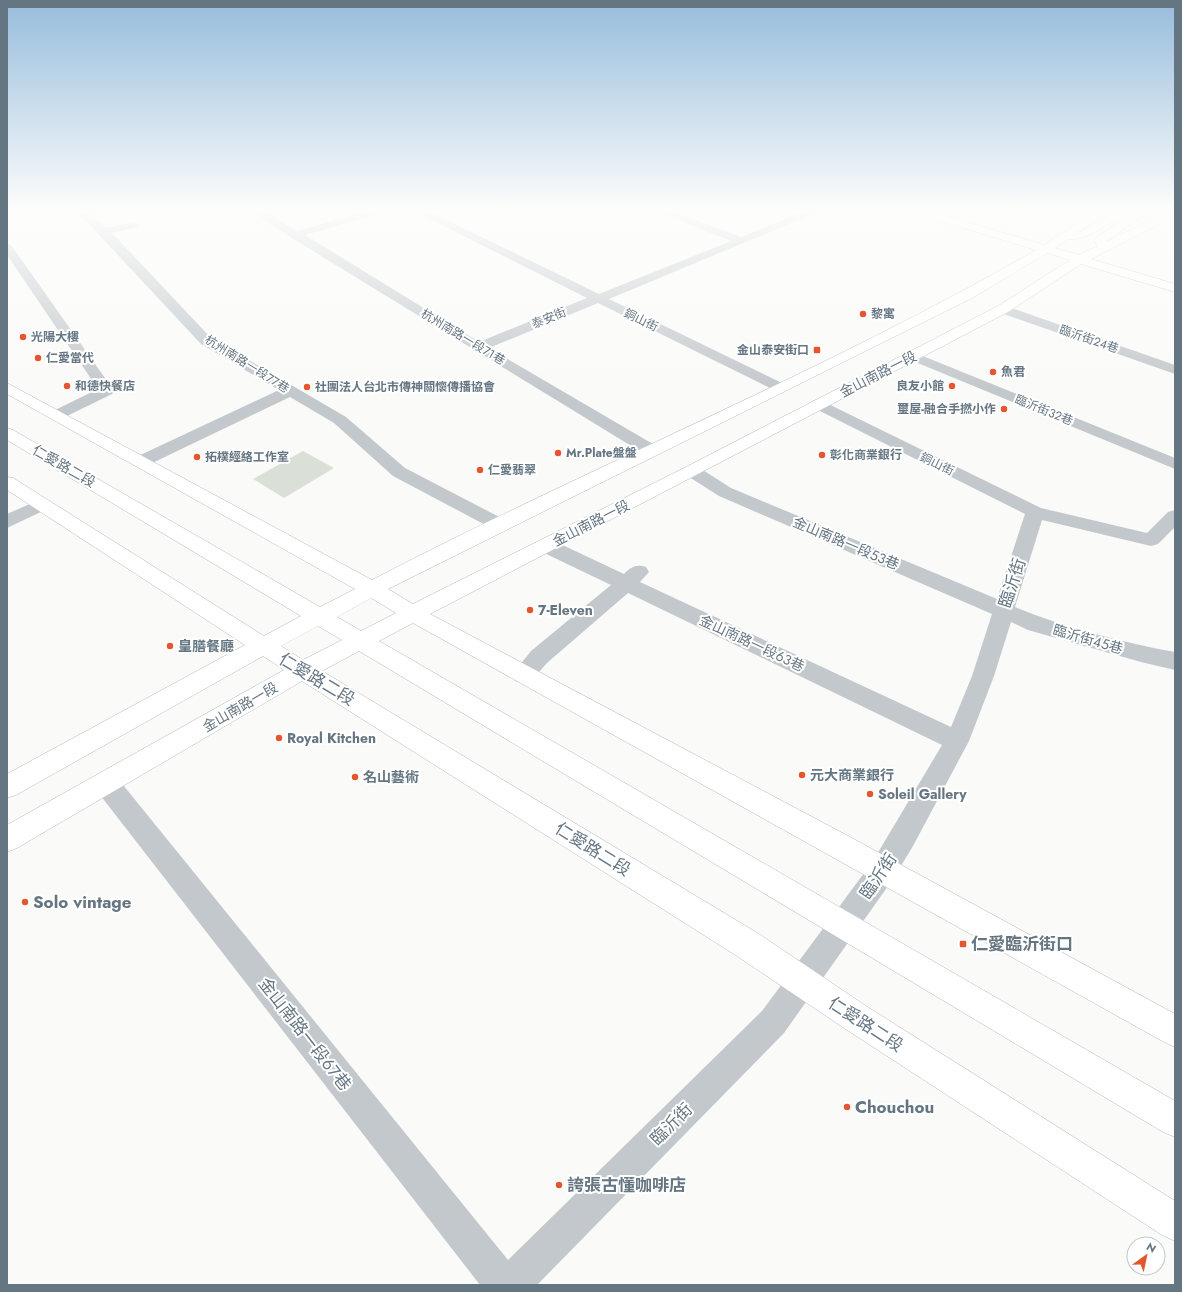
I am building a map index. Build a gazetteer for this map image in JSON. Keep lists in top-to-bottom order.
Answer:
{
  "streets": {
    "main road": ["金山南路一段", "仁愛路二段"],
    "street": [
      "泰安街",
      "銅山街",
      "杭州南路一段71巷",
      "臨沂街24巷",
      "杭州南路一段77巷",
      "臨沂街32巷",
      "金山南路一段53巷",
      "臨沂街",
      "臨沂街45巷",
      "金山南路一段63巷",
      "金山南路一段67巷"
    ]
  },
  "crossings": [
    ["泰安街", "銅山街"],
    ["泰安街", "杭州南路一段71巷"],
    ["銅山街", "金山南路一段"],
    ["銅山街", "臨沂街"],
    ["臨沂街24巷", "金山南路一段"],
    ["金山南路一段", "臨沂街32巷"],
    ["金山南路一段", "仁愛路二段"],
    ["金山南路一段", "金山南路一段53巷"],
    ["金山南路一段", "金山南路一段63巷"],
    ["金山南路一段", "金山南路一段67巷"],
    ["仁愛路二段", "臨沂街"],
    ["金山南路一段53巷", "臨沂街"],
    ["金山南路一段53巷", "臨沂街45巷"],
    ["臨沂街", "臨沂街45巷"],
    ["臨沂街", "金山南路一段63巷"]
  ],
  "places": {
    "other": [
      "黎寓",
      "光陽大樓",
      "仁愛當代",
      "魚君",
      "和德快餐店",
      "良友小館",
      "社團法人台北市傳神關懷傳播協會",
      "璽屋-融合手撚小作",
      "Mr.Plate盤盤",
      "彰化商業銀行",
      "拓樸經絡工作室",
      "仁愛翡翠",
      "7-Eleven",
      "皇膳餐廳",
      "Royal Kitchen",
      "元大商業銀行",
      "名山藝術",
      "Soleil Gallery",
      "Solo vintage",
      "Chouchou",
      "誇張古懂咖啡店"
    ],
    "transit": ["金山泰安街口", "仁愛臨沂街口"]
  },
  "north": "top right"
}
